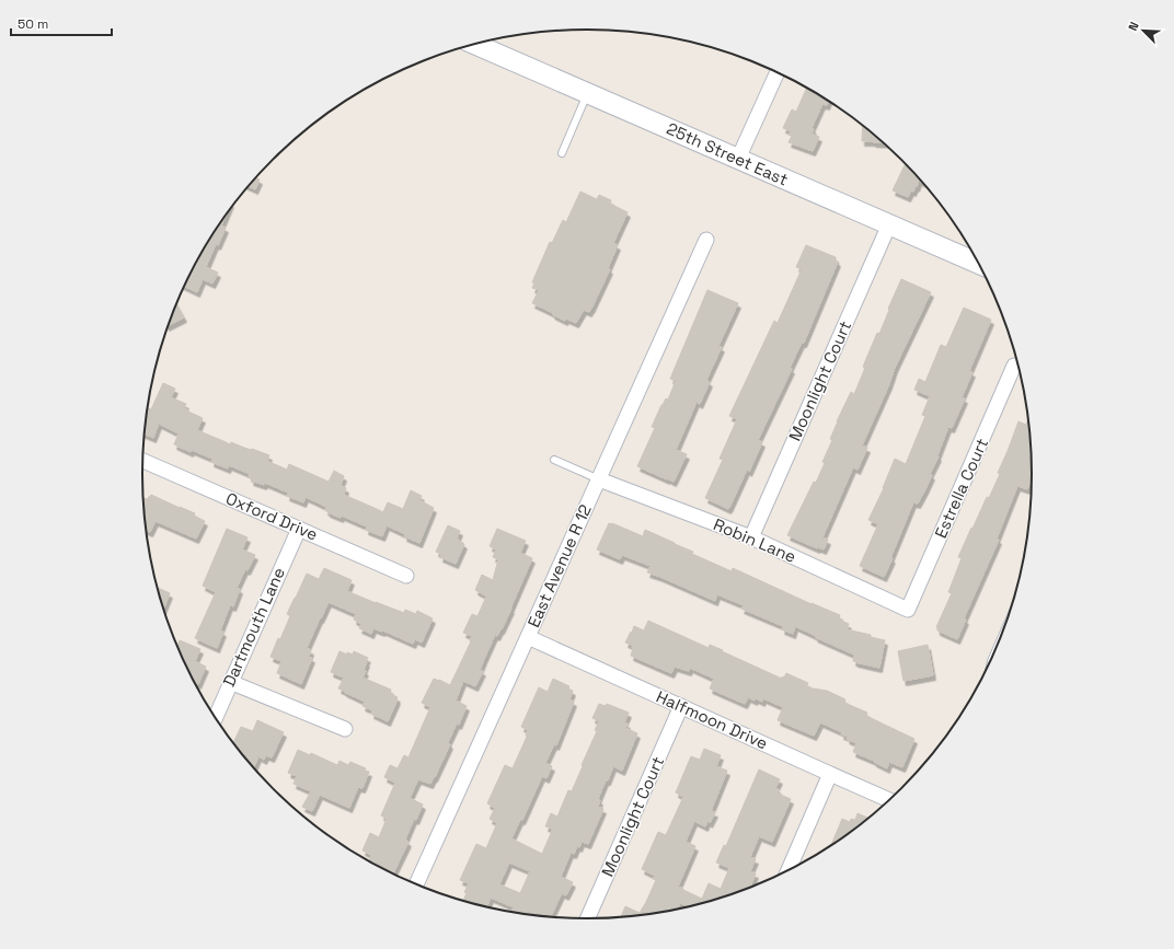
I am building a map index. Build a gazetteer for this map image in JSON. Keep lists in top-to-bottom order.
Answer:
{
  "streets": {
    "main road": ["25th Street East"],
    "street": [
      "Moonlight Court",
      "Estrella Court",
      "Oxford Drive",
      "Robin Lane",
      "East Avenue R 12",
      "Dartmouth Lane",
      "Halfmoon Drive"
    ]
  },
  "crossings": [
    ["25th Street East", "Moonlight Court"],
    ["Moonlight Court", "Robin Lane"],
    ["Moonlight Court", "Halfmoon Drive"],
    ["Estrella Court", "Robin Lane"],
    ["Oxford Drive", "Dartmouth Lane"],
    ["Robin Lane", "East Avenue R 12"],
    ["East Avenue R 12", "Halfmoon Drive"]
  ],
  "scale_bar": "50 m",
  "north": "top left"
}
